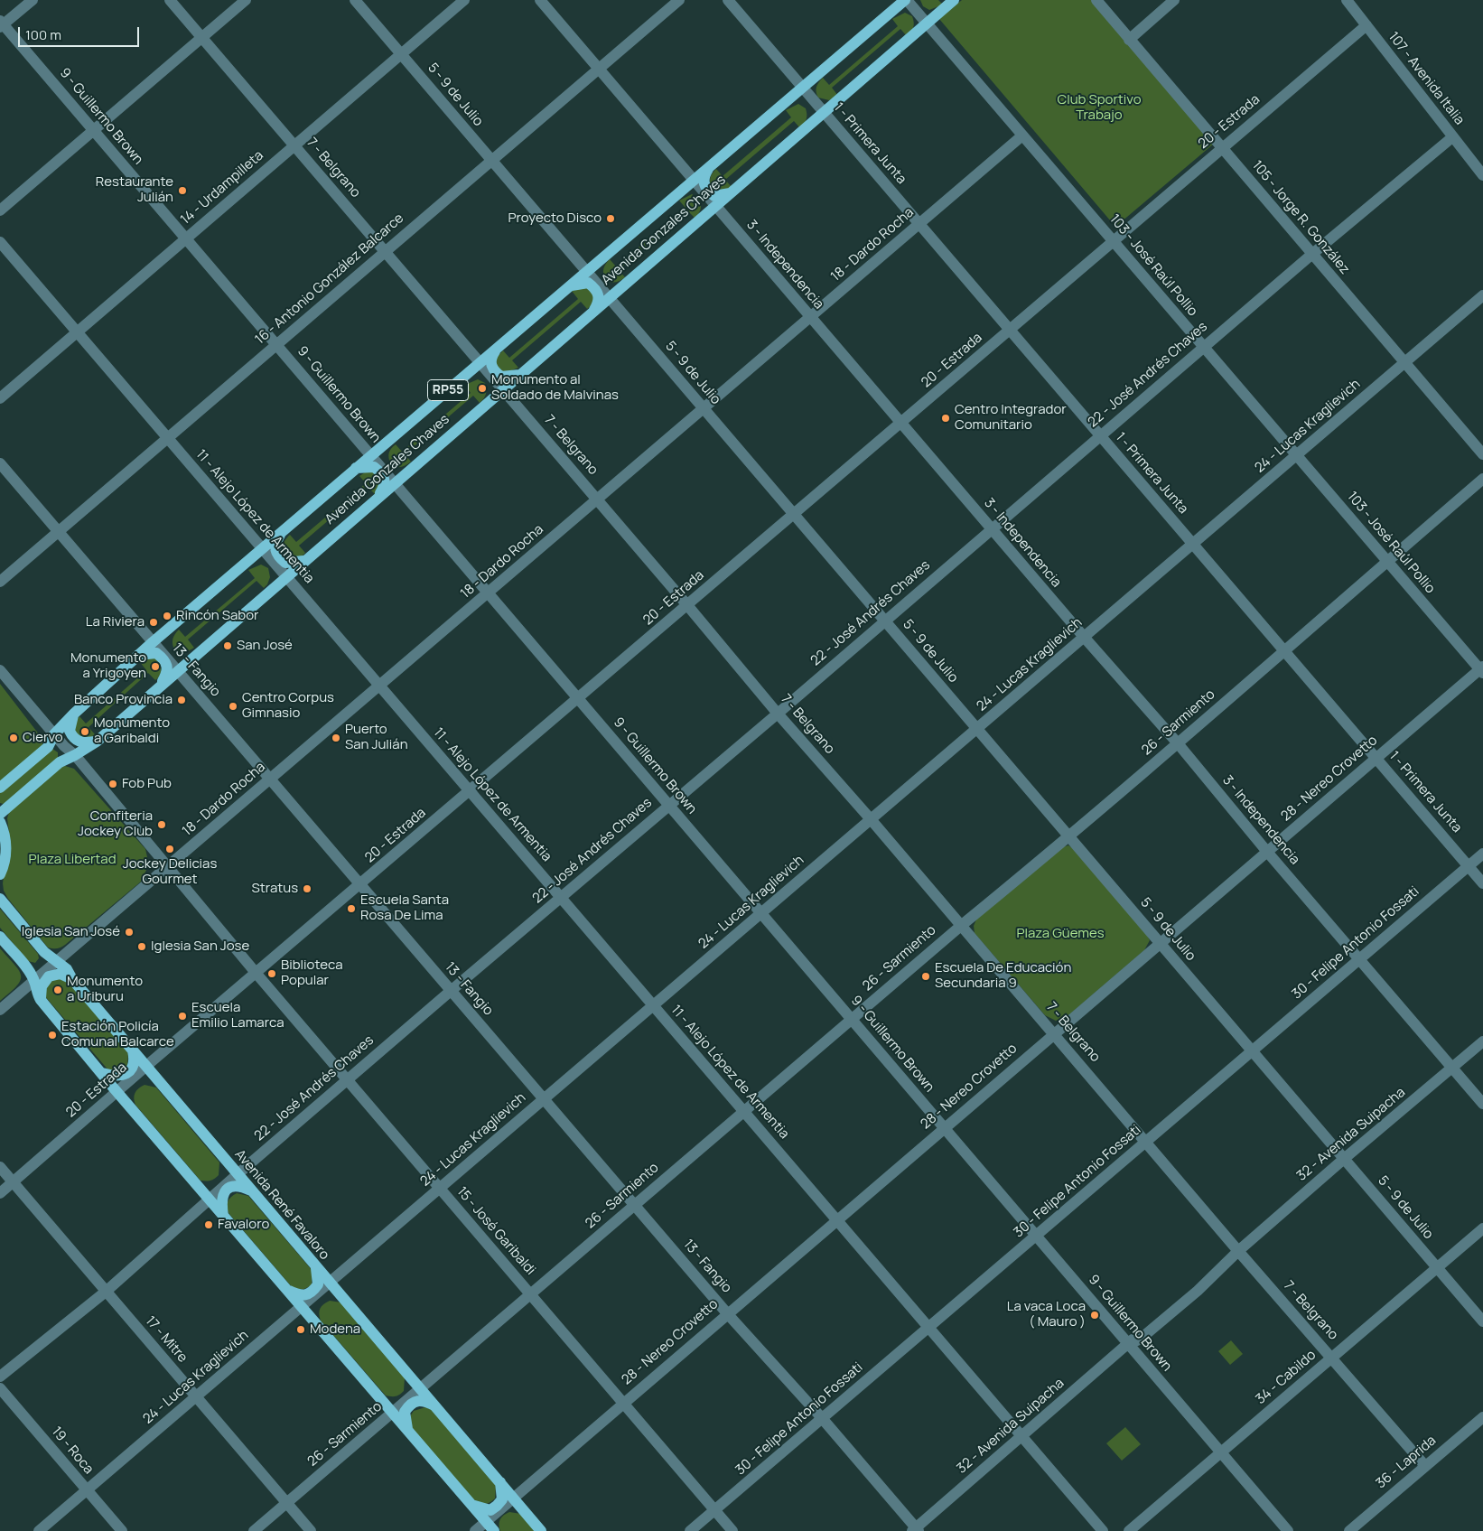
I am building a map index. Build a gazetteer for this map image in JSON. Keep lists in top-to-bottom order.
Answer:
{
  "streets": {
    "main road": ["Avenida Gonzales Chaves", "RP55", "Avenida René Favaloro"],
    "street": [
      "107 - Avenida Italia",
      "5 - 9 de Julio",
      "9 - Guillermo Brown",
      "20 - Estrada",
      "1 - Primera Junta",
      "7 - Belgrano",
      "14 - Urdampilleta",
      "105 - Jorge R. González",
      "18 - Dardo Rocha",
      "3 - Independencia",
      "103 - José Raúl Pollio",
      "16 - Antonio González Balcarce",
      "22 - José Andrés Chaves",
      "24 - Lucas Kraglievich",
      "11 - Alejo López de Armentia",
      "13 - Fangio",
      "26 - Sarmiento",
      "28 - Nereo Crovetto",
      "30 - Felipe Antonio Fossati",
      "32 - Avenida Suipacha",
      "15 - José Garibaldi",
      "17 - Mitre",
      "34 - Cabildo",
      "19 - Roca",
      "36 - Laprida"
    ]
  },
  "crossings": [
    ["107 - Avenida Italia", "20 - Estrada"],
    ["107 - Avenida Italia", "22 - José Andrés Chaves"],
    ["5 - 9 de Julio", "20 - Estrada"],
    ["5 - 9 de Julio", "14 - Urdampilleta"],
    ["5 - 9 de Julio", "Avenida Gonzales Chaves"],
    ["5 - 9 de Julio", "18 - Dardo Rocha"],
    ["5 - 9 de Julio", "16 - Antonio González Balcarce"],
    ["5 - 9 de Julio", "22 - José Andrés Chaves"],
    ["5 - 9 de Julio", "24 - Lucas Kraglievich"],
    ["5 - 9 de Julio", "26 - Sarmiento"],
    ["5 - 9 de Julio", "28 - Nereo Crovetto"],
    ["5 - 9 de Julio", "30 - Felipe Antonio Fossati"],
    ["5 - 9 de Julio", "32 - Avenida Suipacha"],
    ["5 - 9 de Julio", "34 - Cabildo"],
    ["9 - Guillermo Brown", "20 - Estrada"],
    ["9 - Guillermo Brown", "14 - Urdampilleta"],
    ["9 - Guillermo Brown", "Avenida Gonzales Chaves"],
    ["9 - Guillermo Brown", "18 - Dardo Rocha"],
    ["9 - Guillermo Brown", "16 - Antonio González Balcarce"],
    ["9 - Guillermo Brown", "22 - José Andrés Chaves"],
    ["9 - Guillermo Brown", "24 - Lucas Kraglievich"],
    ["9 - Guillermo Brown", "26 - Sarmiento"],
    ["9 - Guillermo Brown", "28 - Nereo Crovetto"],
    ["9 - Guillermo Brown", "30 - Felipe Antonio Fossati"],
    ["9 - Guillermo Brown", "32 - Avenida Suipacha"],
    ["9 - Guillermo Brown", "34 - Cabildo"],
    ["20 - Estrada", "1 - Primera Junta"],
    ["20 - Estrada", "7 - Belgrano"],
    ["20 - Estrada", "105 - Jorge R. González"],
    ["20 - Estrada", "3 - Independencia"],
    ["20 - Estrada", "103 - José Raúl Pollio"],
    ["20 - Estrada", "11 - Alejo López de Armentia"],
    ["20 - Estrada", "13 - Fangio"],
    ["20 - Estrada", "Avenida René Favaloro"],
    ["20 - Estrada", "15 - José Garibaldi"],
    ["20 - Estrada", "17 - Mitre"],
    ["1 - Primera Junta", "Avenida Gonzales Chaves"],
    ["1 - Primera Junta", "18 - Dardo Rocha"],
    ["1 - Primera Junta", "22 - José Andrés Chaves"],
    ["1 - Primera Junta", "24 - Lucas Kraglievich"],
    ["1 - Primera Junta", "26 - Sarmiento"],
    ["1 - Primera Junta", "28 - Nereo Crovetto"],
    ["1 - Primera Junta", "30 - Felipe Antonio Fossati"],
    ["7 - Belgrano", "14 - Urdampilleta"],
    ["7 - Belgrano", "Avenida Gonzales Chaves"],
    ["7 - Belgrano", "18 - Dardo Rocha"],
    ["7 - Belgrano", "16 - Antonio González Balcarce"],
    ["7 - Belgrano", "22 - José Andrés Chaves"],
    ["7 - Belgrano", "24 - Lucas Kraglievich"],
    ["7 - Belgrano", "26 - Sarmiento"],
    ["7 - Belgrano", "28 - Nereo Crovetto"],
    ["7 - Belgrano", "30 - Felipe Antonio Fossati"],
    ["7 - Belgrano", "32 - Avenida Suipacha"],
    ["7 - Belgrano", "34 - Cabildo"],
    ["7 - Belgrano", "36 - Laprida"],
    ["14 - Urdampilleta", "11 - Alejo López de Armentia"],
    ["105 - Jorge R. González", "22 - José Andrés Chaves"],
    ["105 - Jorge R. González", "24 - Lucas Kraglievich"],
    ["Avenida Gonzales Chaves", "3 - Independencia"],
    ["Avenida Gonzales Chaves", "103 - José Raúl Pollio"],
    ["Avenida Gonzales Chaves", "11 - Alejo López de Armentia"],
    ["Avenida Gonzales Chaves", "13 - Fangio"],
    ["Avenida Gonzales Chaves", "15 - José Garibaldi"],
    ["18 - Dardo Rocha", "3 - Independencia"],
    ["18 - Dardo Rocha", "103 - José Raúl Pollio"],
    ["18 - Dardo Rocha", "11 - Alejo López de Armentia"],
    ["18 - Dardo Rocha", "13 - Fangio"],
    ["18 - Dardo Rocha", "Avenida René Favaloro"],
    ["18 - Dardo Rocha", "15 - José Garibaldi"],
    ["3 - Independencia", "16 - Antonio González Balcarce"],
    ["3 - Independencia", "22 - José Andrés Chaves"],
    ["3 - Independencia", "24 - Lucas Kraglievich"],
    ["3 - Independencia", "26 - Sarmiento"],
    ["3 - Independencia", "28 - Nereo Crovetto"],
    ["3 - Independencia", "30 - Felipe Antonio Fossati"],
    ["3 - Independencia", "32 - Avenida Suipacha"],
    ["103 - José Raúl Pollio", "22 - José Andrés Chaves"],
    ["103 - José Raúl Pollio", "24 - Lucas Kraglievich"],
    ["103 - José Raúl Pollio", "26 - Sarmiento"],
    ["103 - José Raúl Pollio", "28 - Nereo Crovetto"],
    ["16 - Antonio González Balcarce", "11 - Alejo López de Armentia"],
    ["16 - Antonio González Balcarce", "13 - Fangio"],
    ["22 - José Andrés Chaves", "11 - Alejo López de Armentia"],
    ["22 - José Andrés Chaves", "13 - Fangio"],
    ["22 - José Andrés Chaves", "Avenida René Favaloro"],
    ["22 - José Andrés Chaves", "15 - José Garibaldi"],
    ["22 - José Andrés Chaves", "17 - Mitre"],
    ["24 - Lucas Kraglievich", "11 - Alejo López de Armentia"],
    ["24 - Lucas Kraglievich", "13 - Fangio"],
    ["24 - Lucas Kraglievich", "Avenida René Favaloro"],
    ["24 - Lucas Kraglievich", "15 - José Garibaldi"],
    ["24 - Lucas Kraglievich", "17 - Mitre"],
    ["24 - Lucas Kraglievich", "19 - Roca"],
    ["11 - Alejo López de Armentia", "26 - Sarmiento"],
    ["11 - Alejo López de Armentia", "28 - Nereo Crovetto"],
    ["11 - Alejo López de Armentia", "30 - Felipe Antonio Fossati"],
    ["11 - Alejo López de Armentia", "32 - Avenida Suipacha"],
    ["13 - Fangio", "26 - Sarmiento"],
    ["13 - Fangio", "28 - Nereo Crovetto"],
    ["13 - Fangio", "30 - Felipe Antonio Fossati"],
    ["13 - Fangio", "32 - Avenida Suipacha"],
    ["26 - Sarmiento", "Avenida René Favaloro"],
    ["26 - Sarmiento", "15 - José Garibaldi"],
    ["26 - Sarmiento", "17 - Mitre"],
    ["28 - Nereo Crovetto", "Avenida René Favaloro"],
    ["28 - Nereo Crovetto", "15 - José Garibaldi"],
    ["30 - Felipe Antonio Fossati", "15 - José Garibaldi"]
  ],
  "parks": ["Club Sportivo Trabajo", "Plaza Libertad", "Plaza Güemes"],
  "places": [
    "Restaurante Julián",
    "Proyecto Disco",
    "Monumento al Soldado de Malvinas",
    "Centro Integrador Comunitario",
    "Rincón Sabor",
    "La Riviera",
    "San José",
    "Monumento a Yrigoyen",
    "Banco Provincia",
    "Centro Corpus Gimnasio",
    "Monumento a Garibaldi",
    "Ciervo",
    "Puerto San Julián",
    "Fob Pub",
    "Confiteria Jockey Club",
    "Jockey Delicias Gourmet",
    "Stratus",
    "Escuela Santa Rosa De Lima",
    "Iglesia San José",
    "Iglesia San Jose",
    "Biblioteca Popular",
    "Escuela De Educación Secundaria 9",
    "Monumento a Uriburu",
    "Escuela Emilio Lamarca",
    "Estación Policía Comunal Balcarce",
    "Favaloro",
    "La vaca Loca ( Mauro )",
    "Modena"
  ],
  "scale_bar": "100 m"
}
